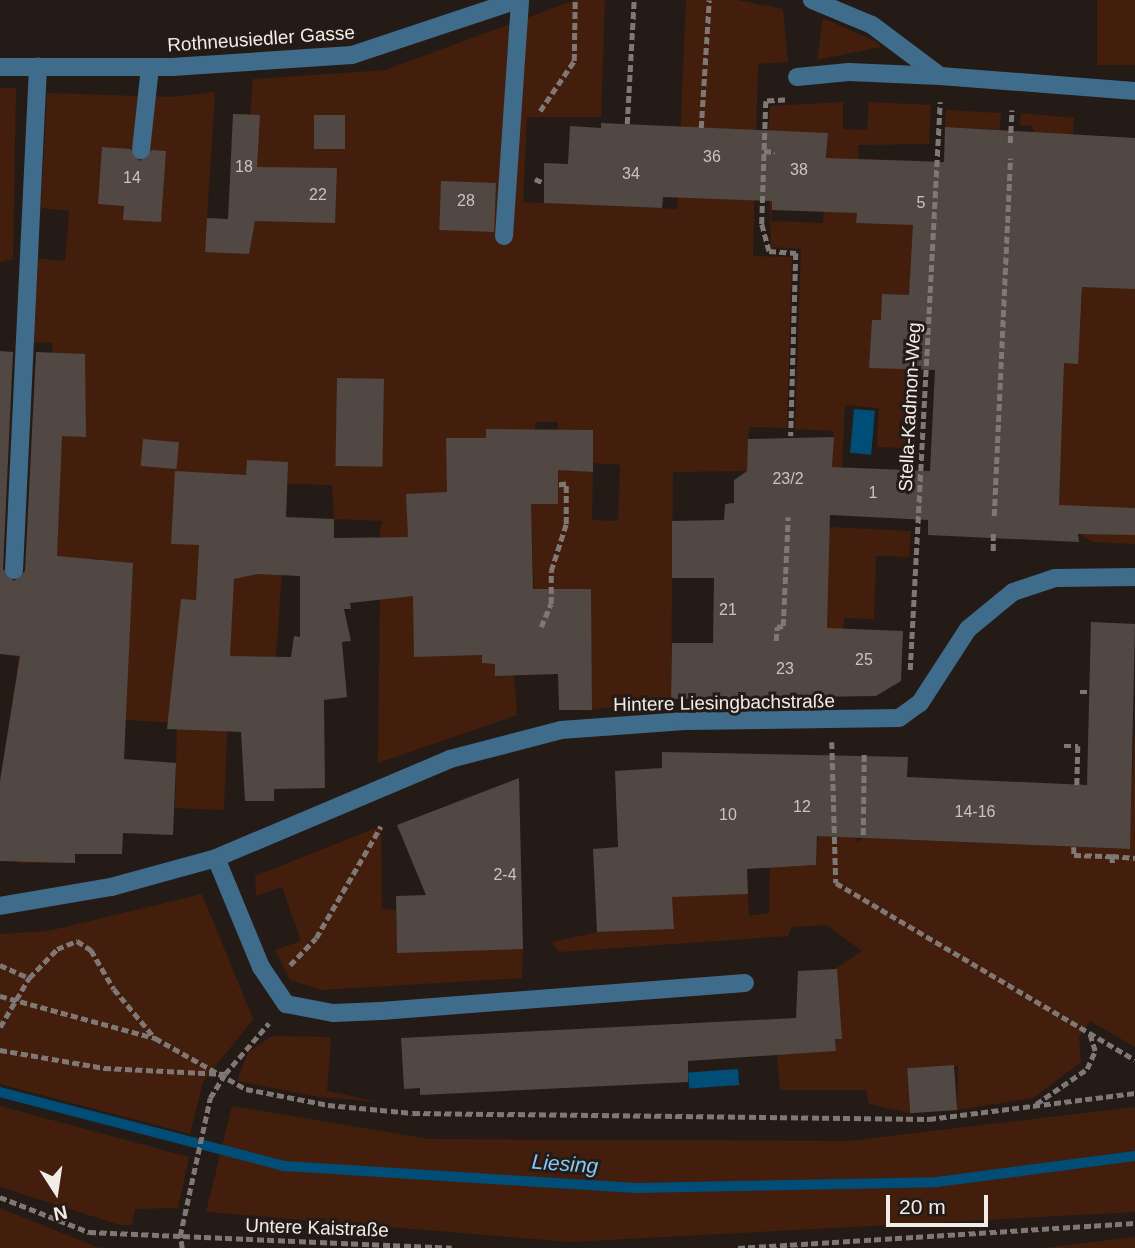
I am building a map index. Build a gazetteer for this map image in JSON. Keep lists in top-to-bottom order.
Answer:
{
  "streets": {
    "street": ["Rothneusiedler Gasse", "Hintere Liesingbachstraße"],
    "path": ["Stella-Kadmon-Weg", "Untere Kaistraße"]
  },
  "crossings": [
    ["Stella-Kadmon-Weg", "Hintere Liesingbachstraße"]
  ],
  "water": ["Liesing"],
  "house_numbers": [
    "36",
    "18",
    "38",
    "34",
    "14",
    "22",
    "28",
    "5",
    "23/2",
    "1",
    "21",
    "25",
    "23",
    "12",
    "14-16",
    "10",
    "2-4"
  ],
  "scale_bar": "20 m",
  "north": "bottom"
}
